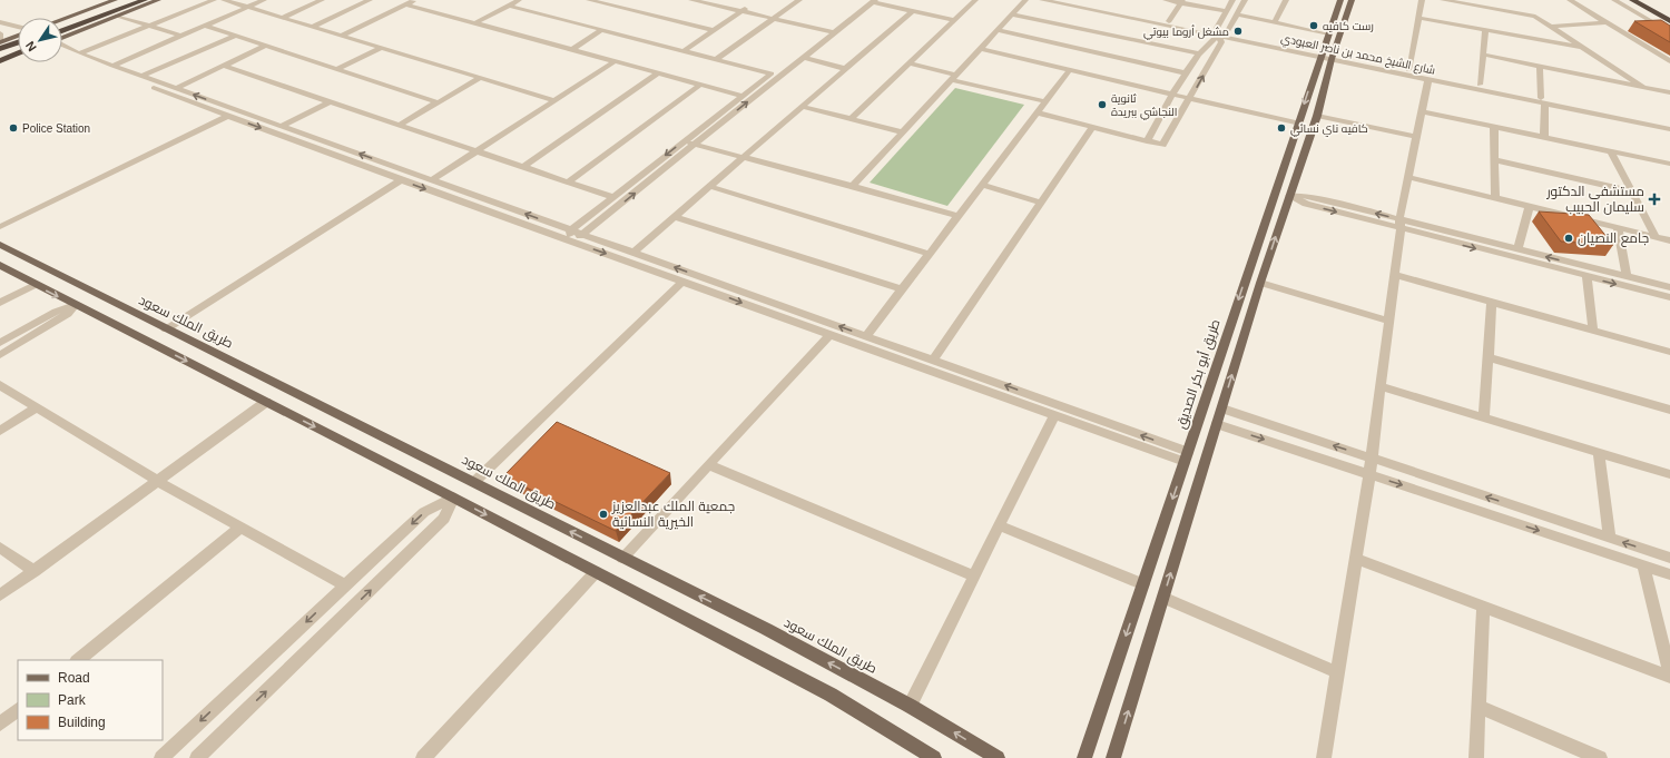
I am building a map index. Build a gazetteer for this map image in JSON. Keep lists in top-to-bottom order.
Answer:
{
  "streets": {
    "main road": ["طريق الملك سعود", "طريق أبو بكر الصديق"],
    "street": ["شارع الشيخ محمد بن ناصر العبودي"]
  },
  "crossings": [
    ["شارع الشيخ محمد بن ناصر العبودي", "طريق أبو بكر الصديق"]
  ],
  "places": {
    "other": [
      "رست كافيه",
      "مشغل أروما بيوتي",
      "ثانوية النجاشي ببريدة",
      "Police Station",
      "كافيه ناي نسائي",
      "جامع النصيان",
      "جمعية الملك عبدالعزيز الخيرية النسائية"
    ],
    "health": ["مستشفى الدكتور سليمان الحبيب"]
  },
  "legend": ["Road", "Park", "Building"],
  "north": "bottom left"
}
